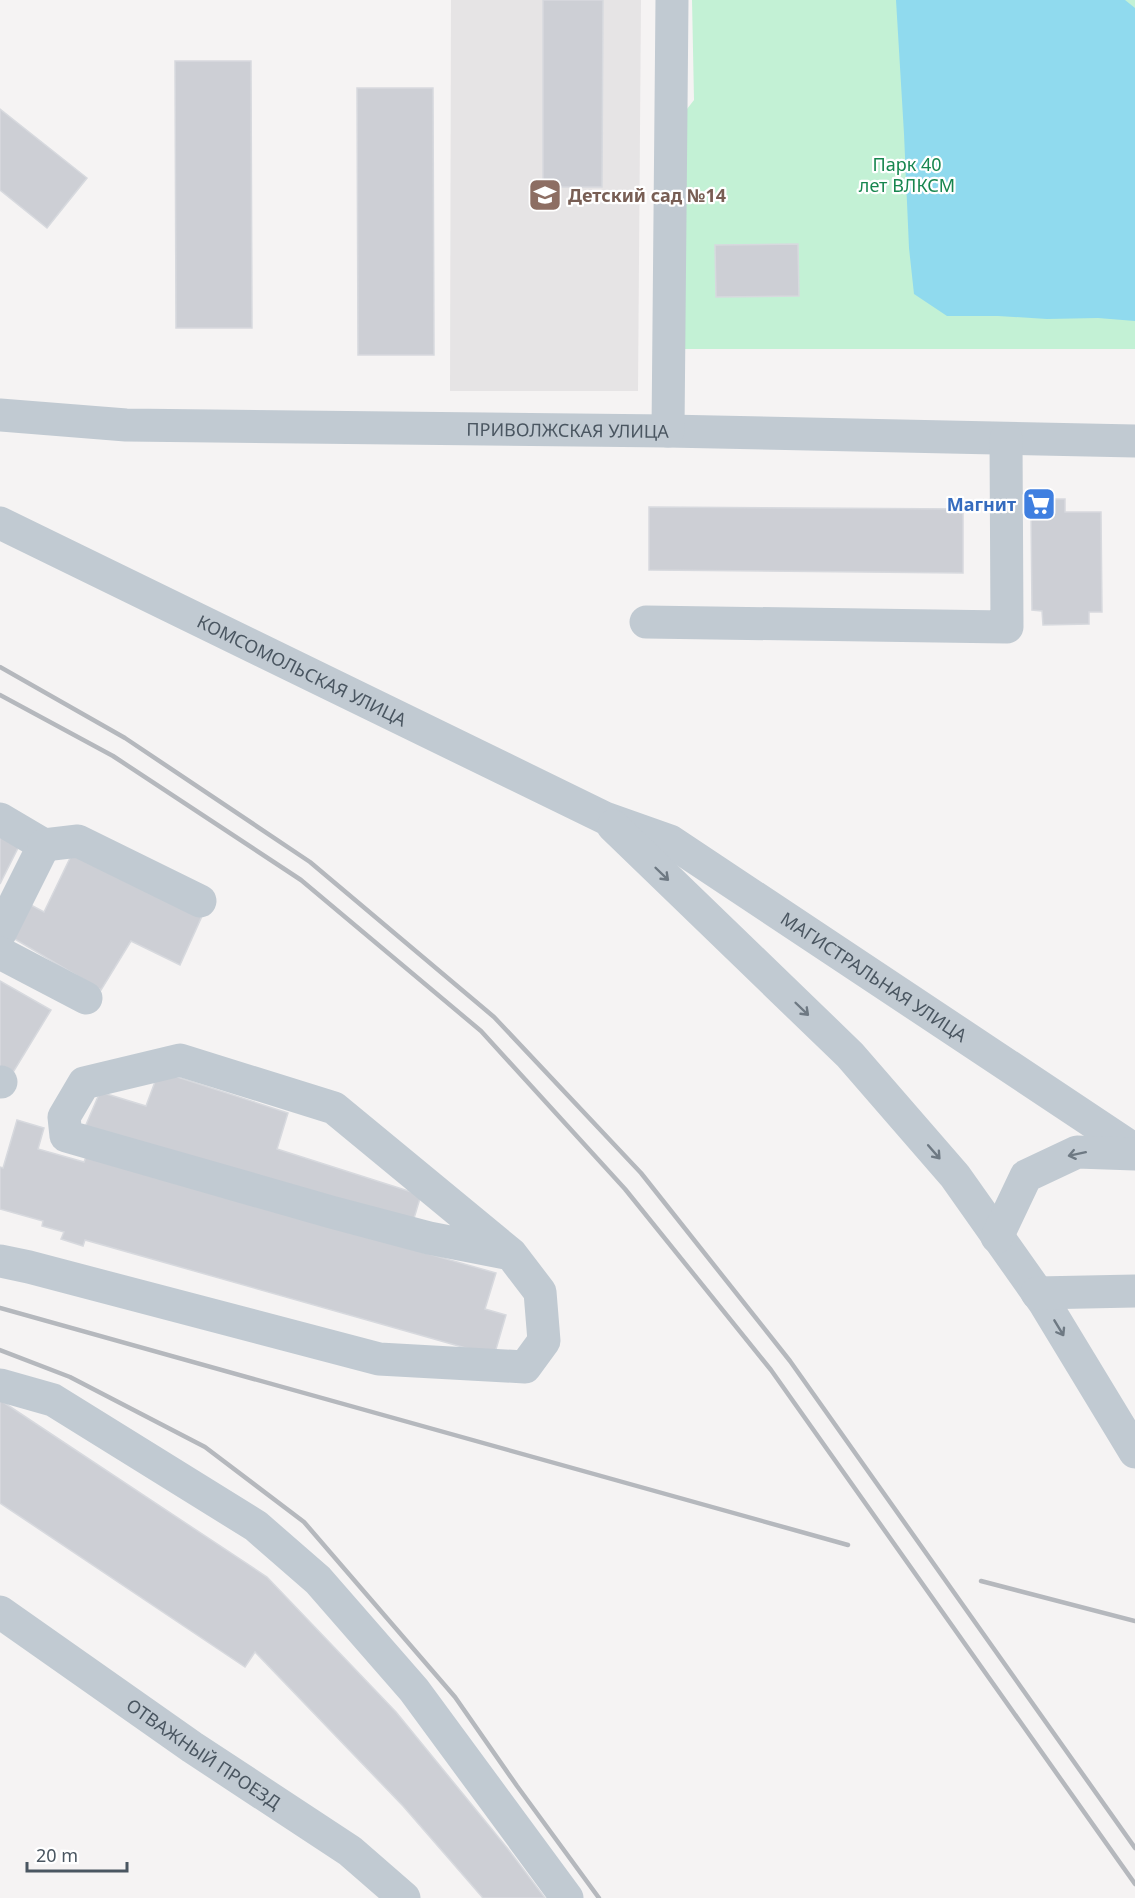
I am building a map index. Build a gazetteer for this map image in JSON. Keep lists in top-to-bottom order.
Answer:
{
  "streets": {
    "street": [
      "ПРИВОЛЖСКАЯ УЛИЦА",
      "КОМСОМОЛЬСКАЯ УЛИЦА",
      "МАГИСТРАЛЬНАЯ УЛИЦА",
      "ОТВАЖНЫЙ ПРОЕЗД"
    ]
  },
  "crossings": [
    ["КОМСОМОЛЬСКАЯ УЛИЦА", "МАГИСТРАЛЬНАЯ УЛИЦА"]
  ],
  "parks": ["Парк 40 лет ВЛКСМ"],
  "places": {
    "school or university": ["Детский сад №14"],
    "supermarket": ["Магнит"]
  },
  "scale_bar": "20 m"
}
